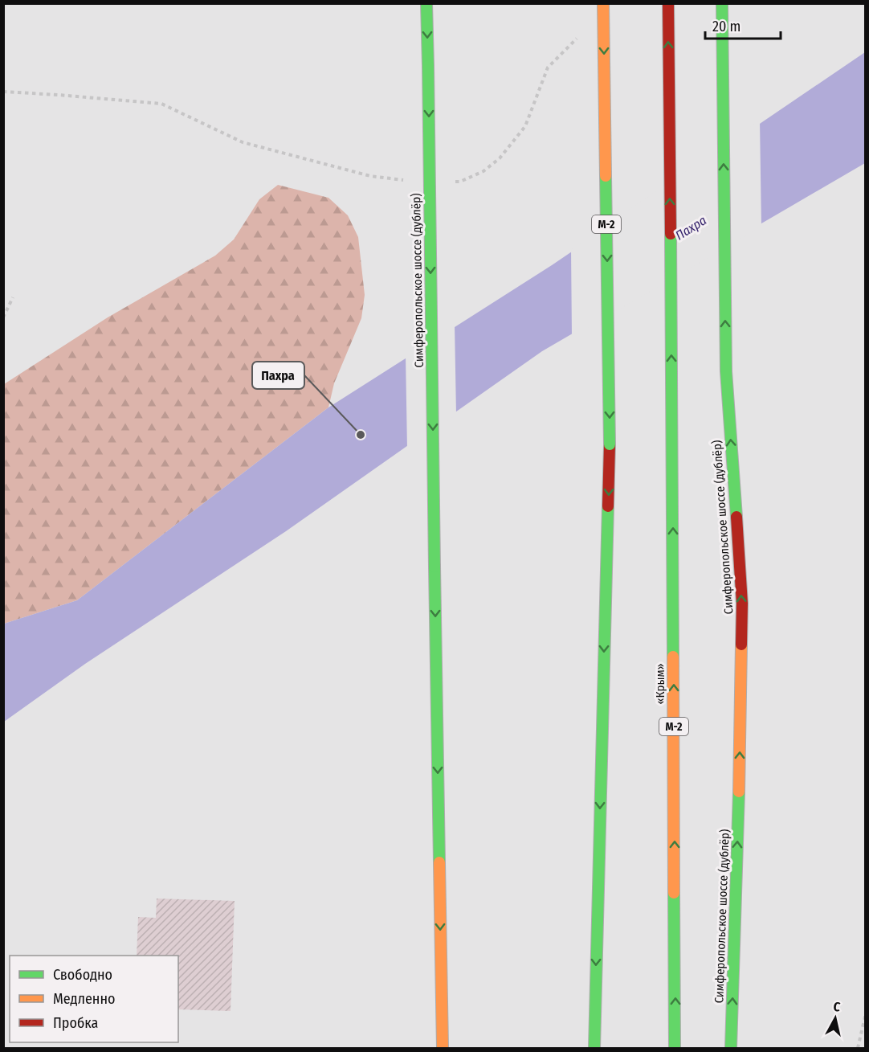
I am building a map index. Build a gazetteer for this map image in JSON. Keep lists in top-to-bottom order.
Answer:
{
  "streets": {
    "main road": ["М-2", "Симферопольское шоссе (дублёр)", "«Крым»"]
  },
  "water": ["Пахра"],
  "places": ["Пахра"],
  "legend": ["Свободно", "Медленно", "Пробка"],
  "scale_bar": "20 m",
  "north": "top"
}
